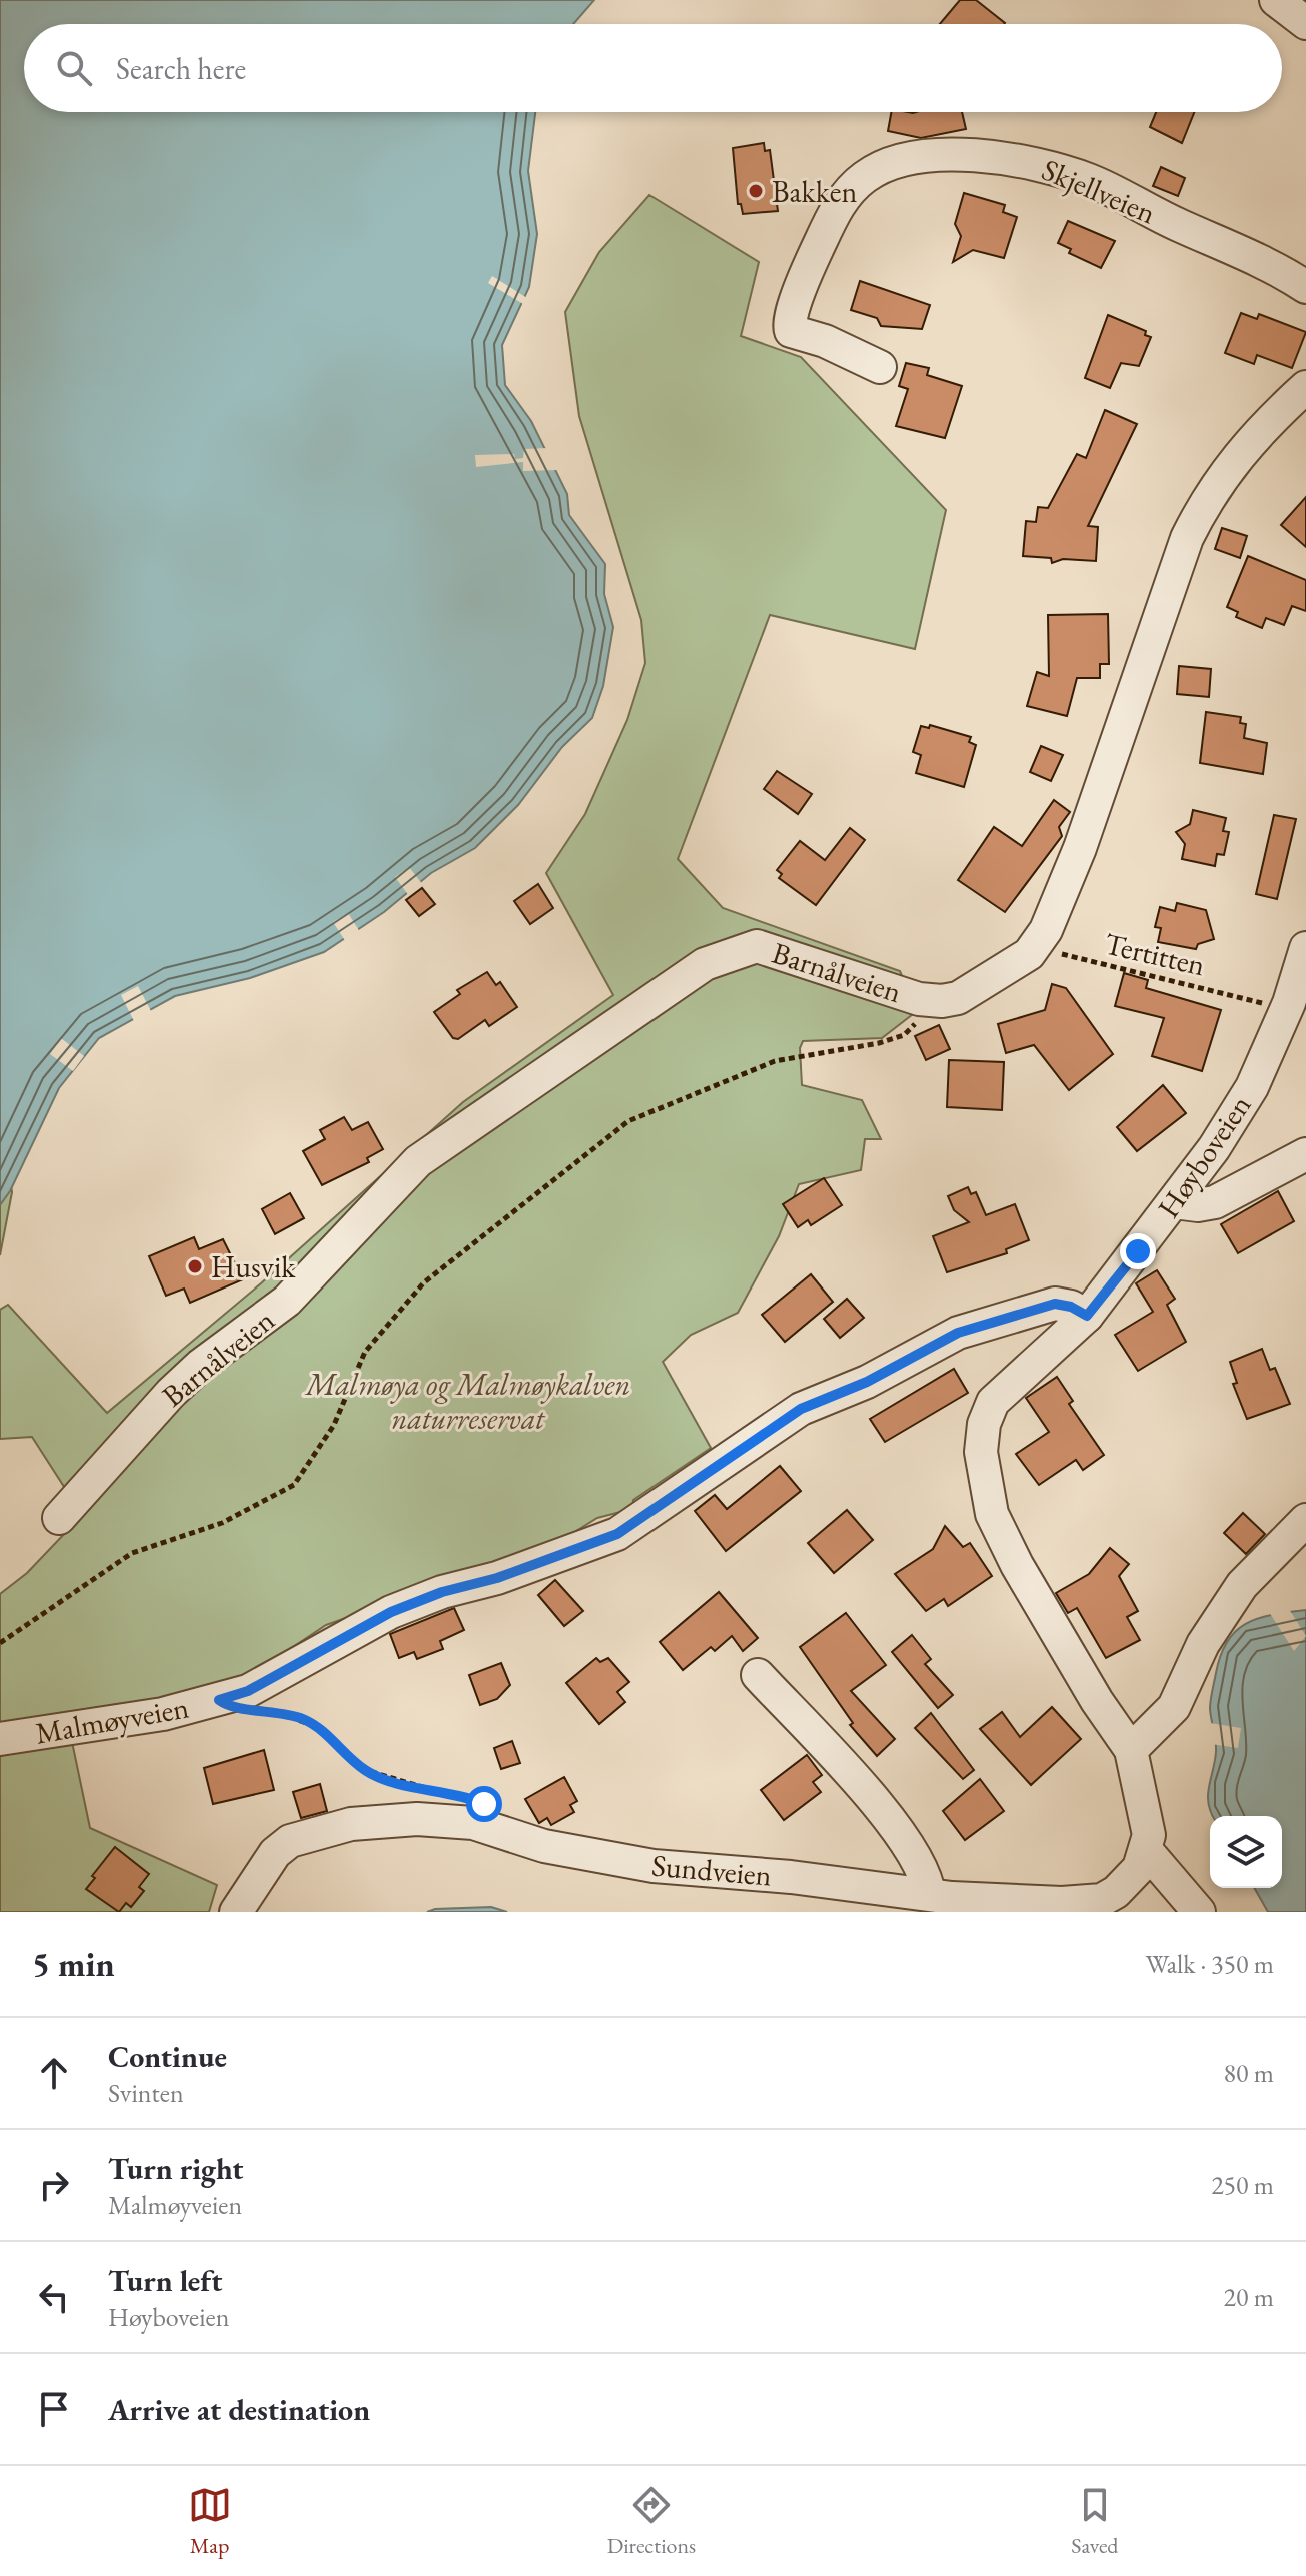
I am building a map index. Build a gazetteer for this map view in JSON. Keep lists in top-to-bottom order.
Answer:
{
  "streets": {
    "street": [
      "Skjellveien",
      "Barnålveien",
      "Høyboveien",
      "Malmøyveien",
      "Sundveien"
    ],
    "path": ["Tertitten"]
  },
  "crossings": [
    ["Tertitten", "Barnålveien"],
    ["Høyboveien", "Malmøyveien"]
  ],
  "parks": ["Malmøya og Malmøykalven naturreservat"],
  "places": ["Bakken", "Husvik"],
  "page": {
    "search": "Search here",
    "heading": ["5 min", "Walk · 350 m"],
    "list": [
      ["Continue", "Svinten", "80 m"],
      ["Turn right", "Malmøyveien", "250 m"],
      ["Turn left", "Høyboveien", "20 m"],
      "Arrive at destination"
    ],
    "nav": ["Map", "Directions", "Saved"]
  }
}
